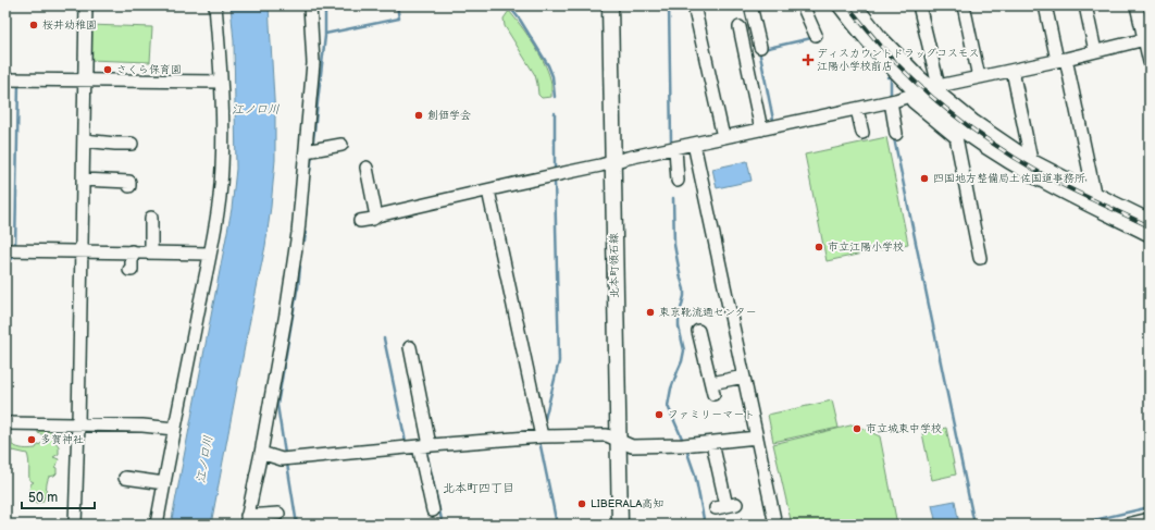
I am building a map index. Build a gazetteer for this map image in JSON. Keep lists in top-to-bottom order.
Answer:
{
  "streets": {
    "main road": ["北本町領石線"]
  },
  "districts": ["北本町四丁目"],
  "water": ["江ノ口川"],
  "places": {
    "other": [
      "桜井幼稚園",
      "さくら保育園",
      "創価学会",
      "四国地方整備局土佐国道事務所",
      "市立江陽小学校",
      "東京靴流通センター",
      "ファミリーマート",
      "市立城東中学校",
      "多賀神社",
      "LIBERALA高知"
    ],
    "health": ["ディスカウントドラッグコスモス 江陽小学校前店"]
  },
  "scale_bar": "50 m"
}
